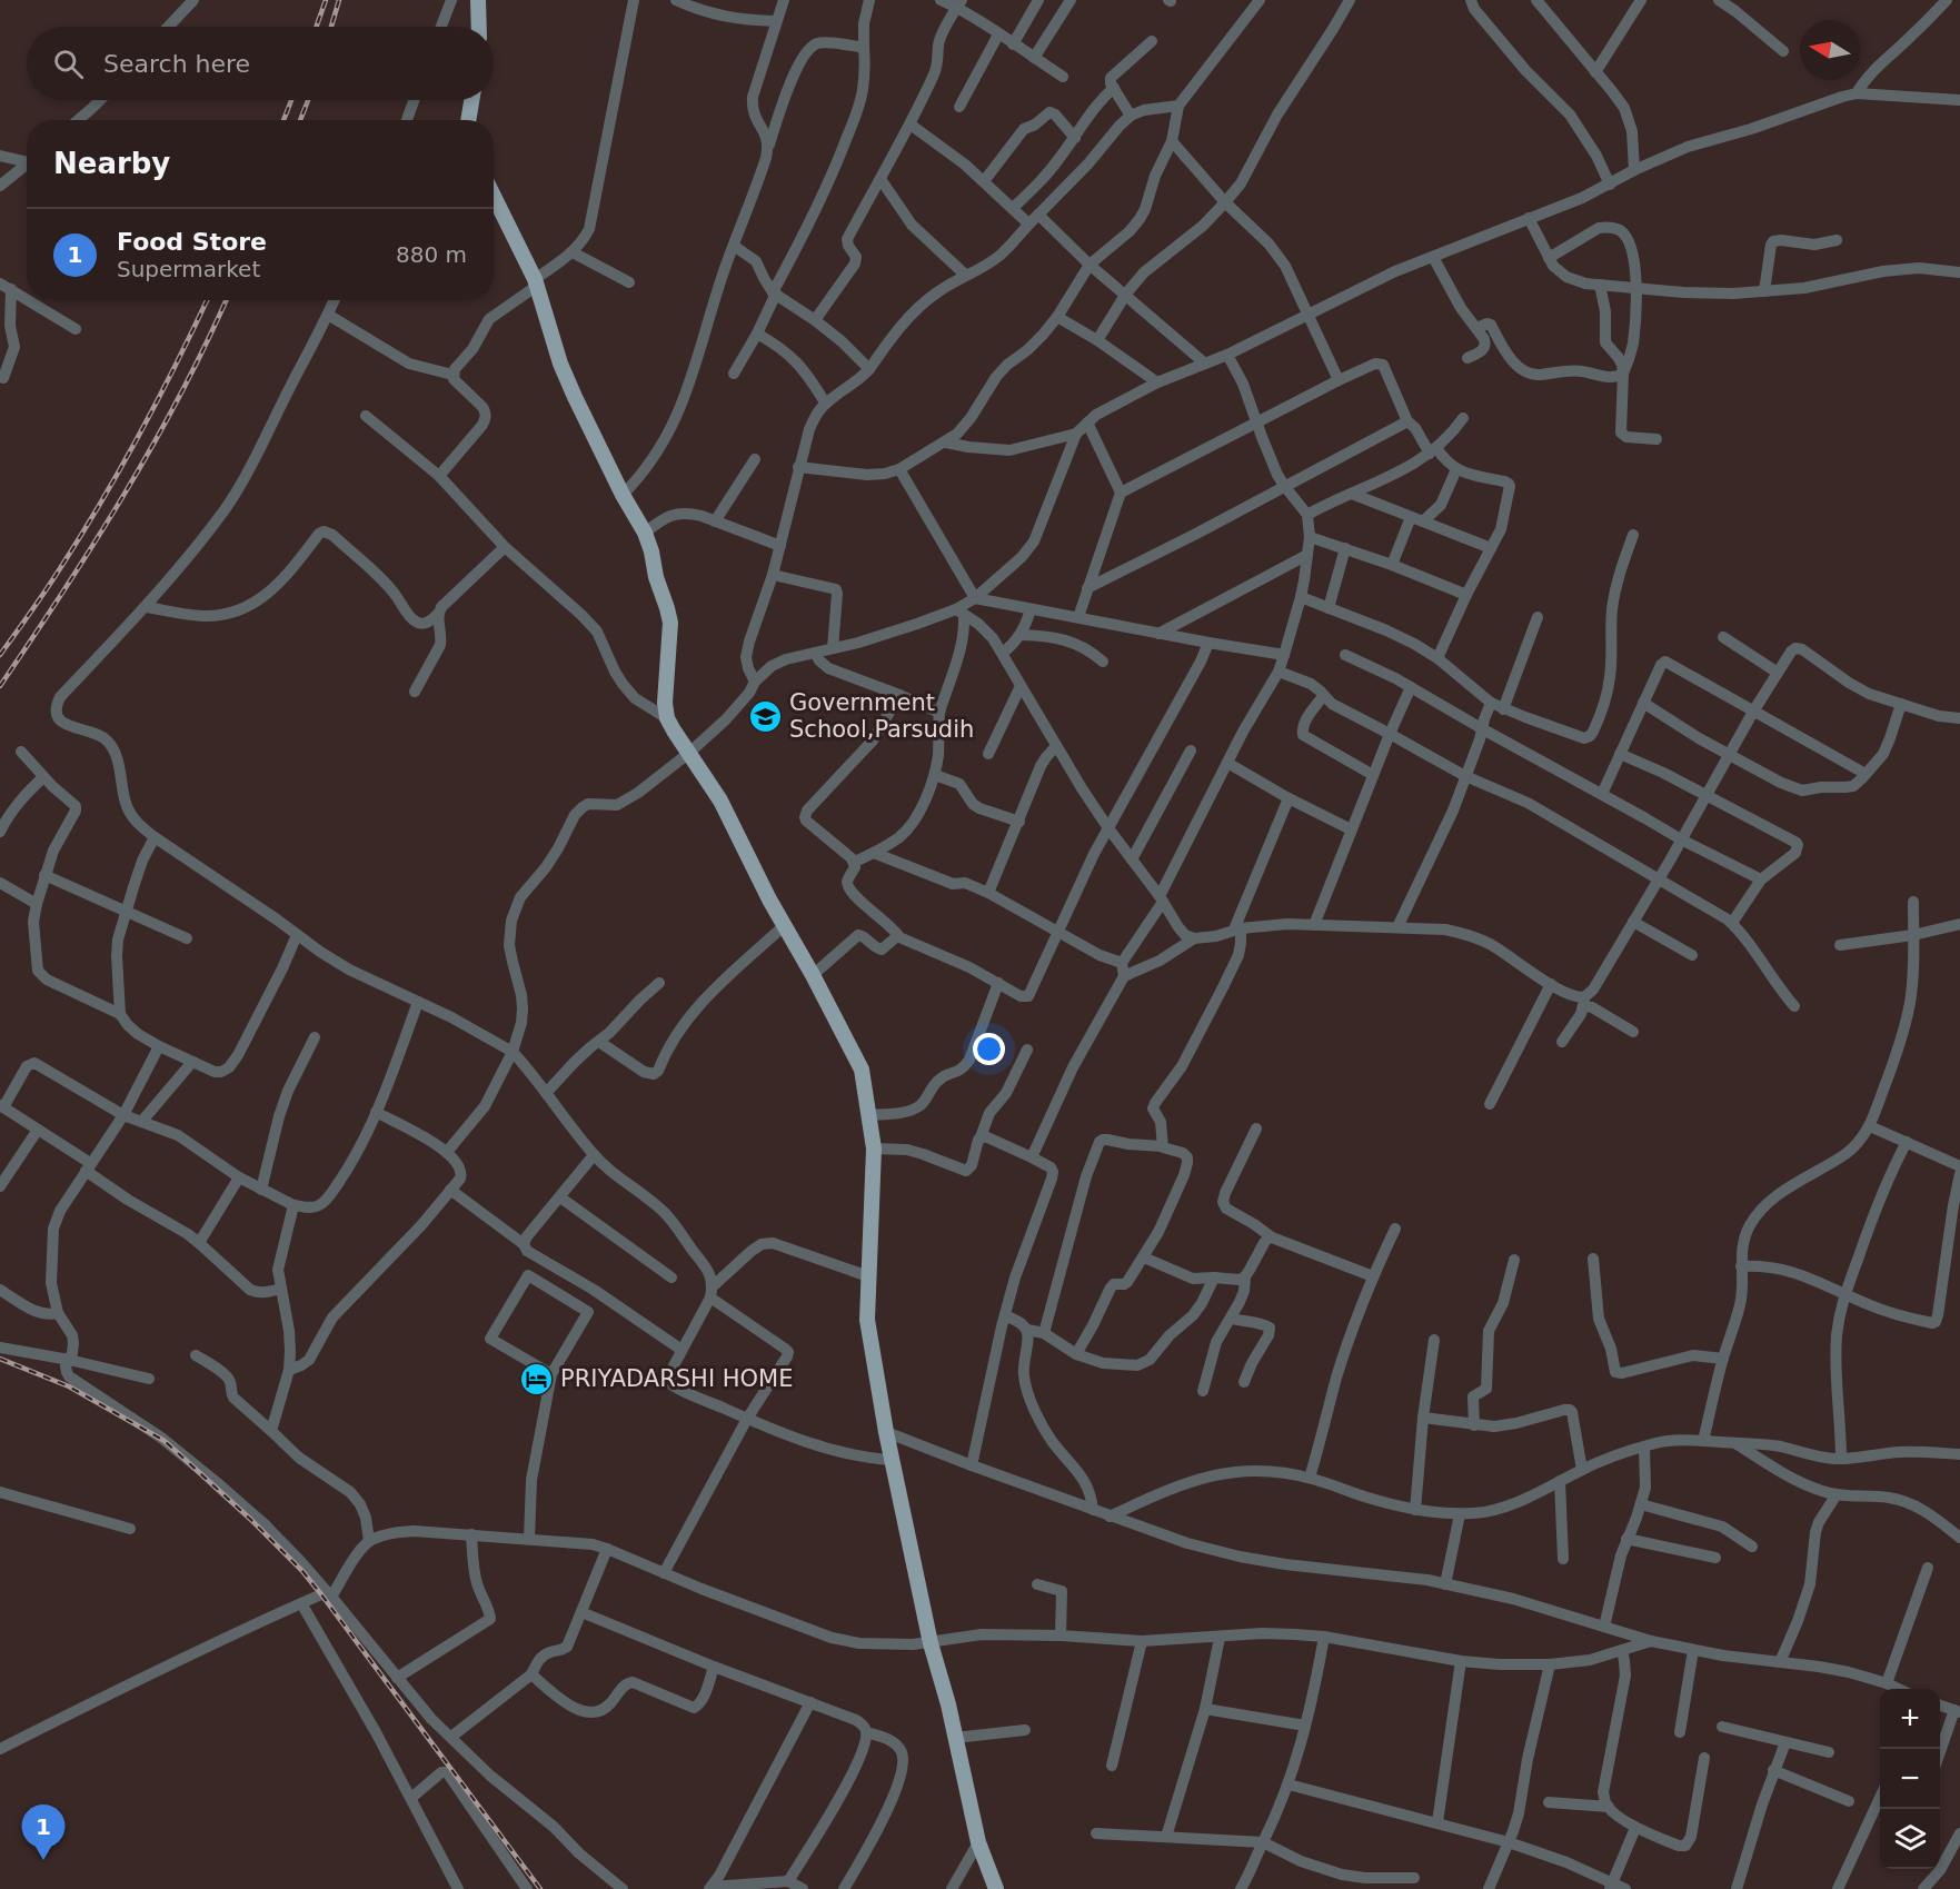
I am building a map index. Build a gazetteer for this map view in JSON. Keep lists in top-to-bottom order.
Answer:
{
  "places": {
    "school or university": ["Government School,Parsudih"],
    "hotel": ["PRIYADARSHI HOME"]
  },
  "north": "left",
  "page": {
    "search": "Search here",
    "heading": "Nearby",
    "list": [
      {
        "mark": "1",
        "name": "Food Store",
        "note": "Supermarket",
        "value": "880 m"
      }
    ],
    "map_buttons": ["+", "−"],
    "pins": "1"
  }
}
